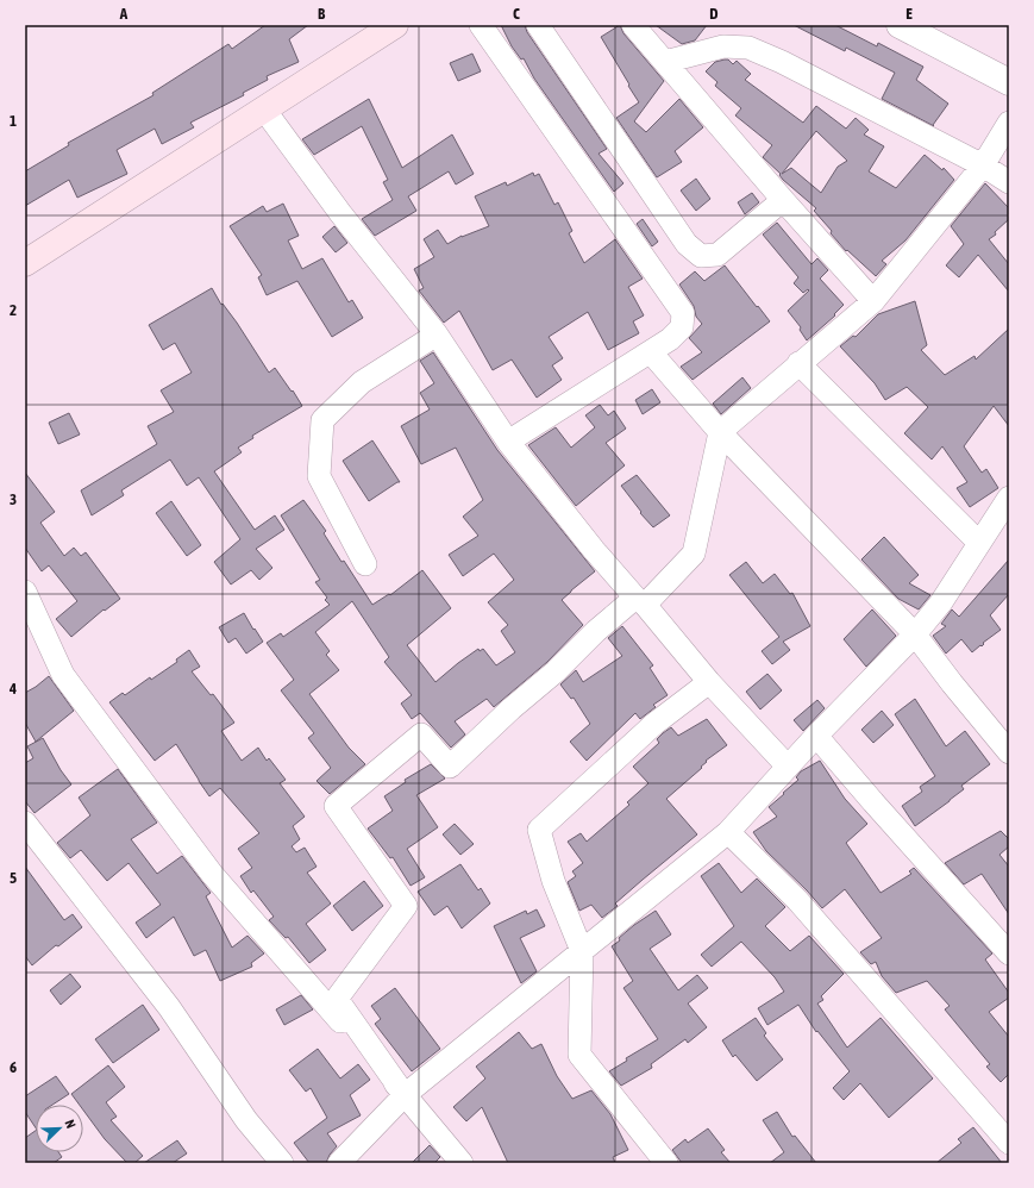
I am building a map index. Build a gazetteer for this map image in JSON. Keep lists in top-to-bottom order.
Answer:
{
  "north": "top right",
  "grid": {
    "columns": [
      "A",
      "B",
      "C",
      "D",
      "E"
    ],
    "rows": [
      "1",
      "2",
      "3",
      "4",
      "5",
      "6"
    ]
  }
}
